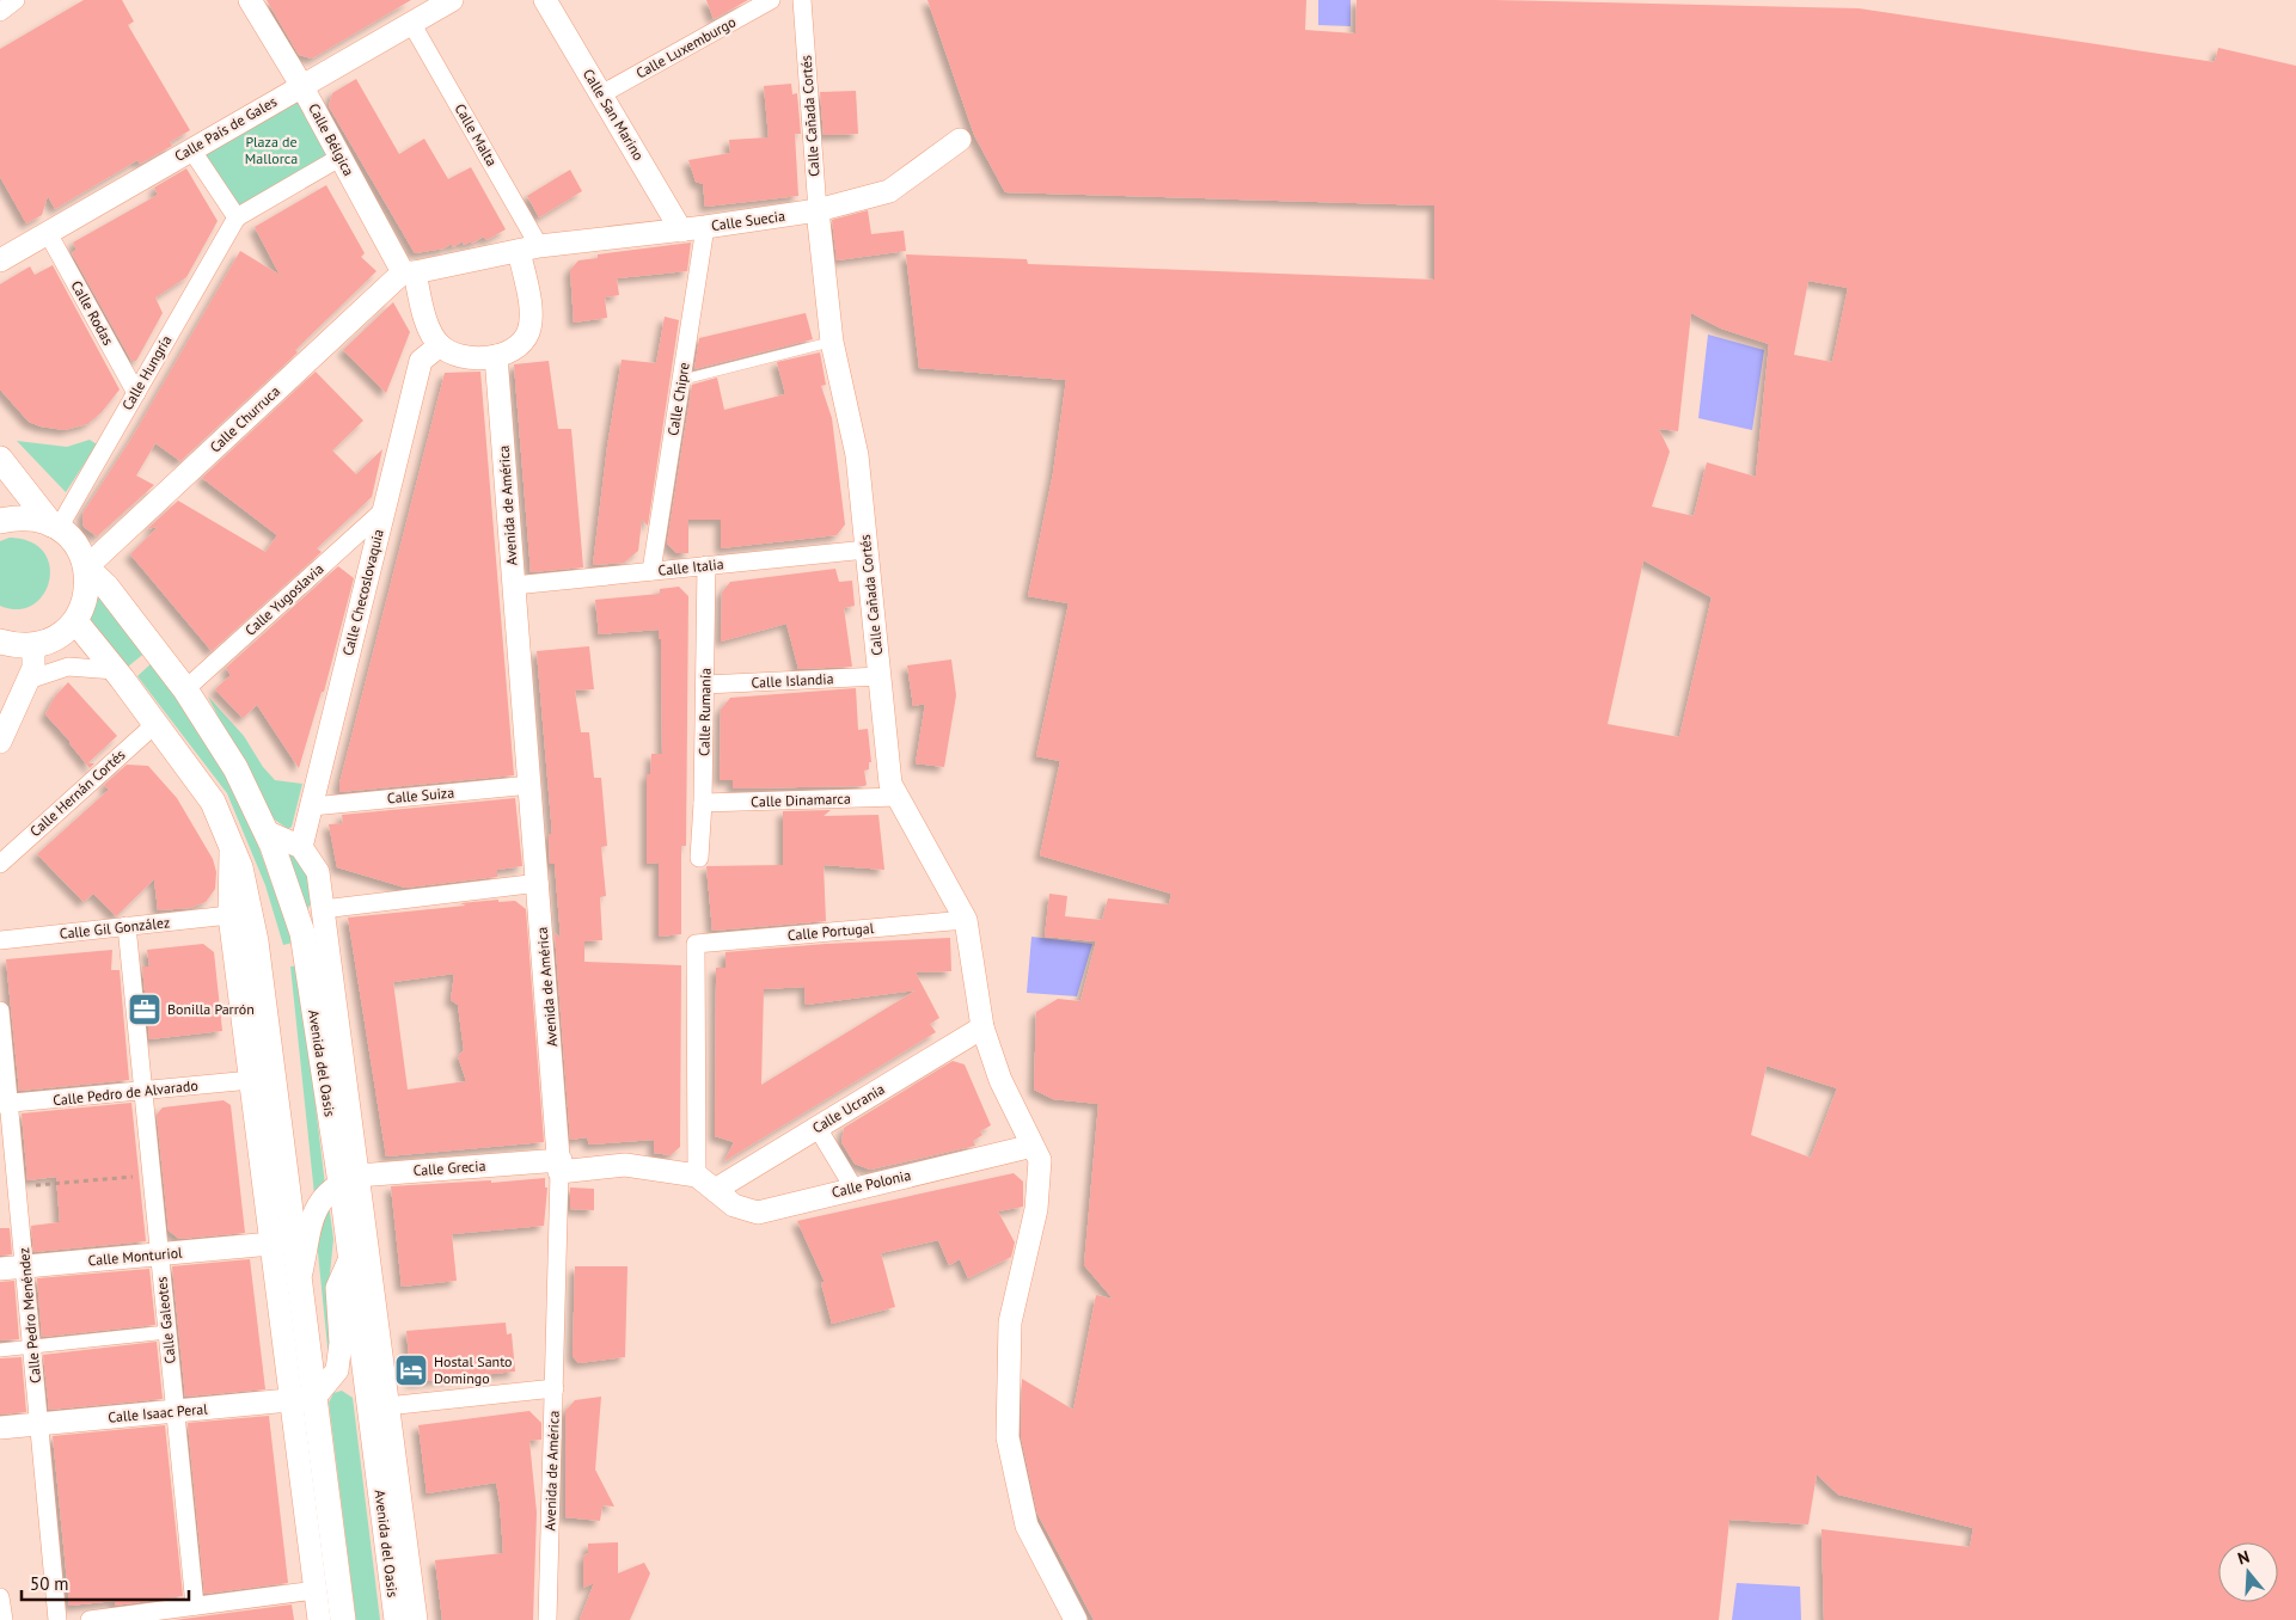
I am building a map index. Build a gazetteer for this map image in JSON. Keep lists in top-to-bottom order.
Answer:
{
  "streets": {
    "main road": ["Avenida del Oasis"],
    "street": [
      "Calle Luxemburgo",
      "Calle San Marino",
      "Calle Cañada Cortés",
      "Calle País de Gales",
      "Calle Malta",
      "Calle Bélgica",
      "Calle Suecia",
      "Calle Rodas",
      "Calle Hungría",
      "Calle Chipre",
      "Calle Churruca",
      "Avenida de América",
      "Calle Italia",
      "Calle Checoslovaquia",
      "Calle Yugoslavia",
      "Calle Islandia",
      "Calle Rumanía",
      "Calle Hernán Cortés",
      "Calle Suiza",
      "Calle Dinamarca",
      "Calle Gil González",
      "Calle Portugal",
      "Calle Pedro de Alvarado",
      "Calle Ucrania",
      "Calle Grecia",
      "Calle Polonia",
      "Calle Monturiol",
      "Calle Pedro Menéndez",
      "Calle Galeotes",
      "Calle Isaac Peral"
    ]
  },
  "crossings": [
    ["Calle Luxemburgo", "Calle San Marino"],
    ["Calle San Marino", "Calle Suecia"],
    ["Calle Cañada Cortés", "Calle Suecia"],
    ["Calle Cañada Cortés", "Calle Italia"],
    ["Calle Cañada Cortés", "Calle Islandia"],
    ["Calle Cañada Cortés", "Calle Dinamarca"],
    ["Calle Cañada Cortés", "Calle Portugal"],
    ["Calle Cañada Cortés", "Calle Ucrania"],
    ["Calle Cañada Cortés", "Calle Polonia"],
    ["Calle País de Gales", "Calle Malta"],
    ["Calle País de Gales", "Calle Bélgica"],
    ["Calle País de Gales", "Calle Rodas"],
    ["Calle Malta", "Calle Suecia"],
    ["Calle Bélgica", "Calle Suecia"],
    ["Calle Bélgica", "Calle Churruca"],
    ["Calle Bélgica", "Calle Checoslovaquia"],
    ["Calle Suecia", "Calle Chipre"],
    ["Calle Suecia", "Calle Churruca"],
    ["Calle Rodas", "Calle Hungría"],
    ["Calle Chipre", "Calle Italia"],
    ["Calle Churruca", "Avenida del Oasis"],
    ["Avenida de América", "Calle Italia"],
    ["Avenida de América", "Calle Suiza"],
    ["Avenida de América", "Calle Grecia"],
    ["Calle Italia", "Calle Rumanía"],
    ["Calle Checoslovaquia", "Calle Yugoslavia"],
    ["Calle Checoslovaquia", "Calle Suiza"],
    ["Calle Checoslovaquia", "Avenida del Oasis"],
    ["Calle Yugoslavia", "Avenida del Oasis"],
    ["Calle Islandia", "Calle Rumanía"],
    ["Calle Rumanía", "Calle Dinamarca"],
    ["Calle Gil González", "Calle Galeotes"],
    ["Calle Portugal", "Calle Grecia"],
    ["Avenida del Oasis", "Calle Grecia"],
    ["Calle Pedro de Alvarado", "Calle Pedro Menéndez"],
    ["Calle Pedro de Alvarado", "Calle Galeotes"],
    ["Calle Ucrania", "Calle Polonia"],
    ["Calle Monturiol", "Calle Pedro Menéndez"],
    ["Calle Monturiol", "Calle Galeotes"],
    ["Calle Pedro Menéndez", "Calle Isaac Peral"],
    ["Calle Galeotes", "Calle Isaac Peral"]
  ],
  "parks": ["Plaza de Mallorca"],
  "places": {
    "office": ["Bonilla Parrón"],
    "hotel": ["Hostal Santo Domingo"]
  },
  "scale_bar": "50 m",
  "north": "top"
}
